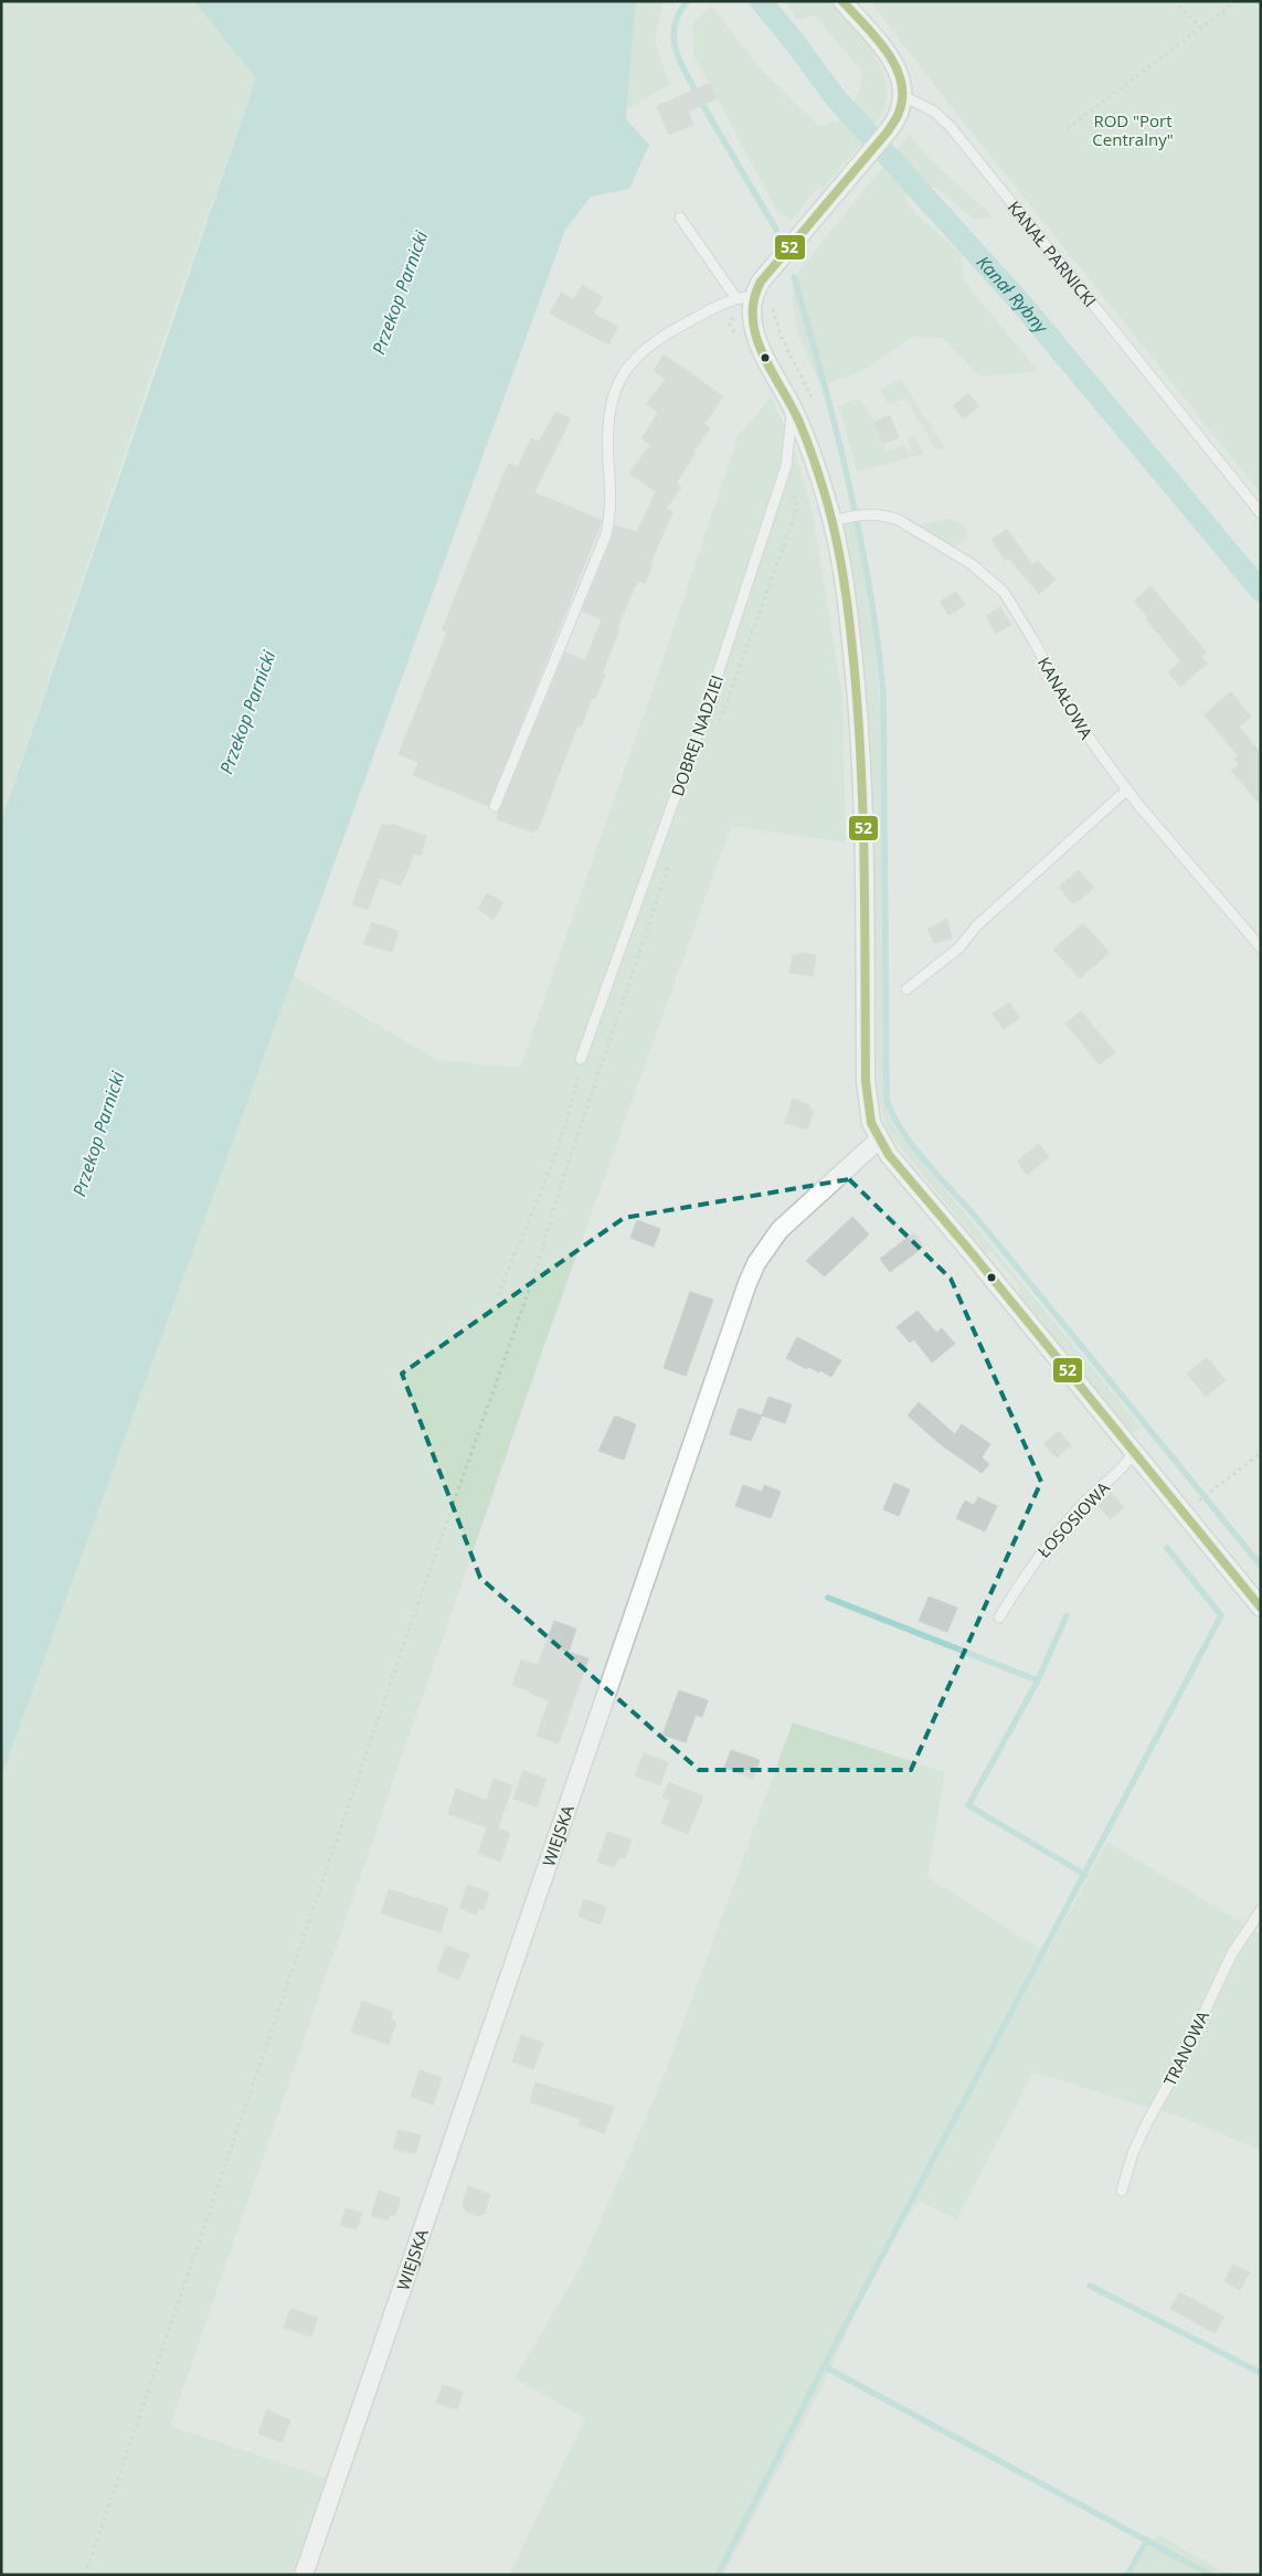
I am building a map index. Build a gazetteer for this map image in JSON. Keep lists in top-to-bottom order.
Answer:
{
  "streets": {
    "street": ["WIEJSKA"],
    "lane": [
      "KANAŁ PARNICKI",
      "KANAŁOWA",
      "DOBREJ NADZIEI",
      "ŁOSOSIOWA",
      "TRANOWA"
    ]
  },
  "water": ["Przekop Parnicki", "Kanał Rybny"],
  "parks": ["ROD \"Port Centralny\""],
  "lines": ["transit line 52"]
}
